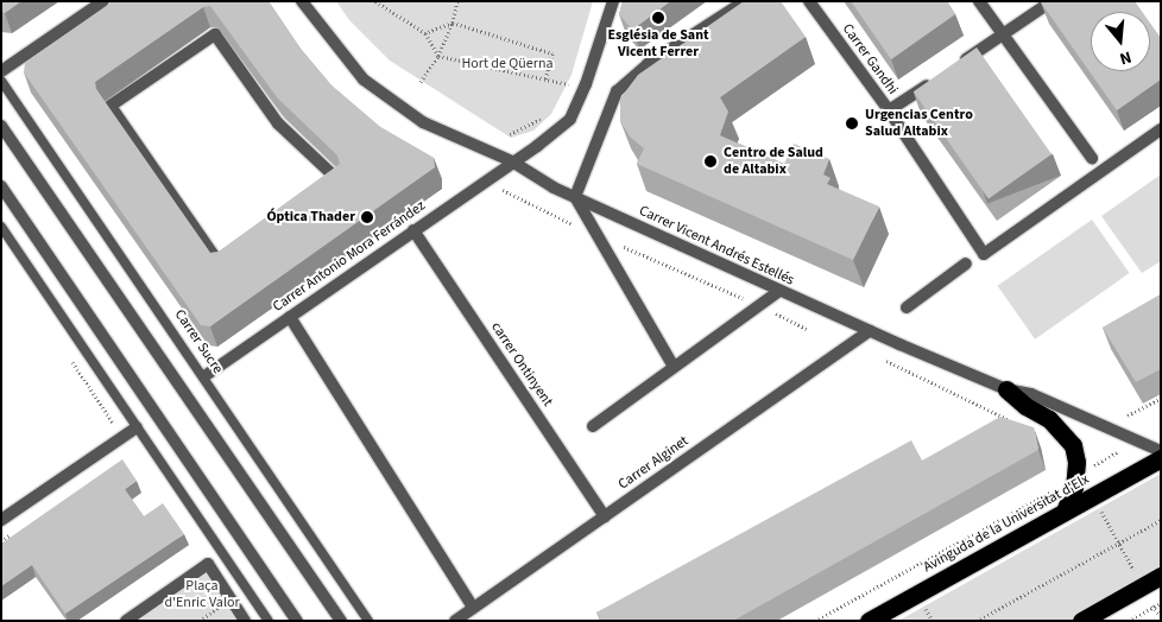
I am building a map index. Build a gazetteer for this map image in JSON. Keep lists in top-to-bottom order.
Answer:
{
  "streets": {
    "highway": ["Avinguda de la Universitat d'Elx"],
    "street": [
      "Carrer Gandhi",
      "Carrer Vicent Andrés Estellés",
      "Carrer Antonio Mora Ferrández",
      "carrer Ontinyent",
      "Carrer Alginet"
    ],
    "lane": ["Carrer Sucre"]
  },
  "crossings": [
    ["Carrer Vicent Andrés Estellés", "Carrer Antonio Mora Ferrández"],
    ["Carrer Vicent Andrés Estellés", "Carrer Alginet"],
    ["Carrer Antonio Mora Ferrández", "Carrer Sucre"],
    ["Carrer Antonio Mora Ferrández", "carrer Ontinyent"],
    ["carrer Ontinyent", "Carrer Alginet"]
  ],
  "parks": ["Hort de Qüerna", "Plaça d'Enric Valor"],
  "places": [
    "Església de Sant Vicent Ferrer",
    "Urgencias Centro Salud Altabix",
    "Centro de Salud de Altabix",
    "Óptica Thader"
  ],
  "north": "bottom"
}
